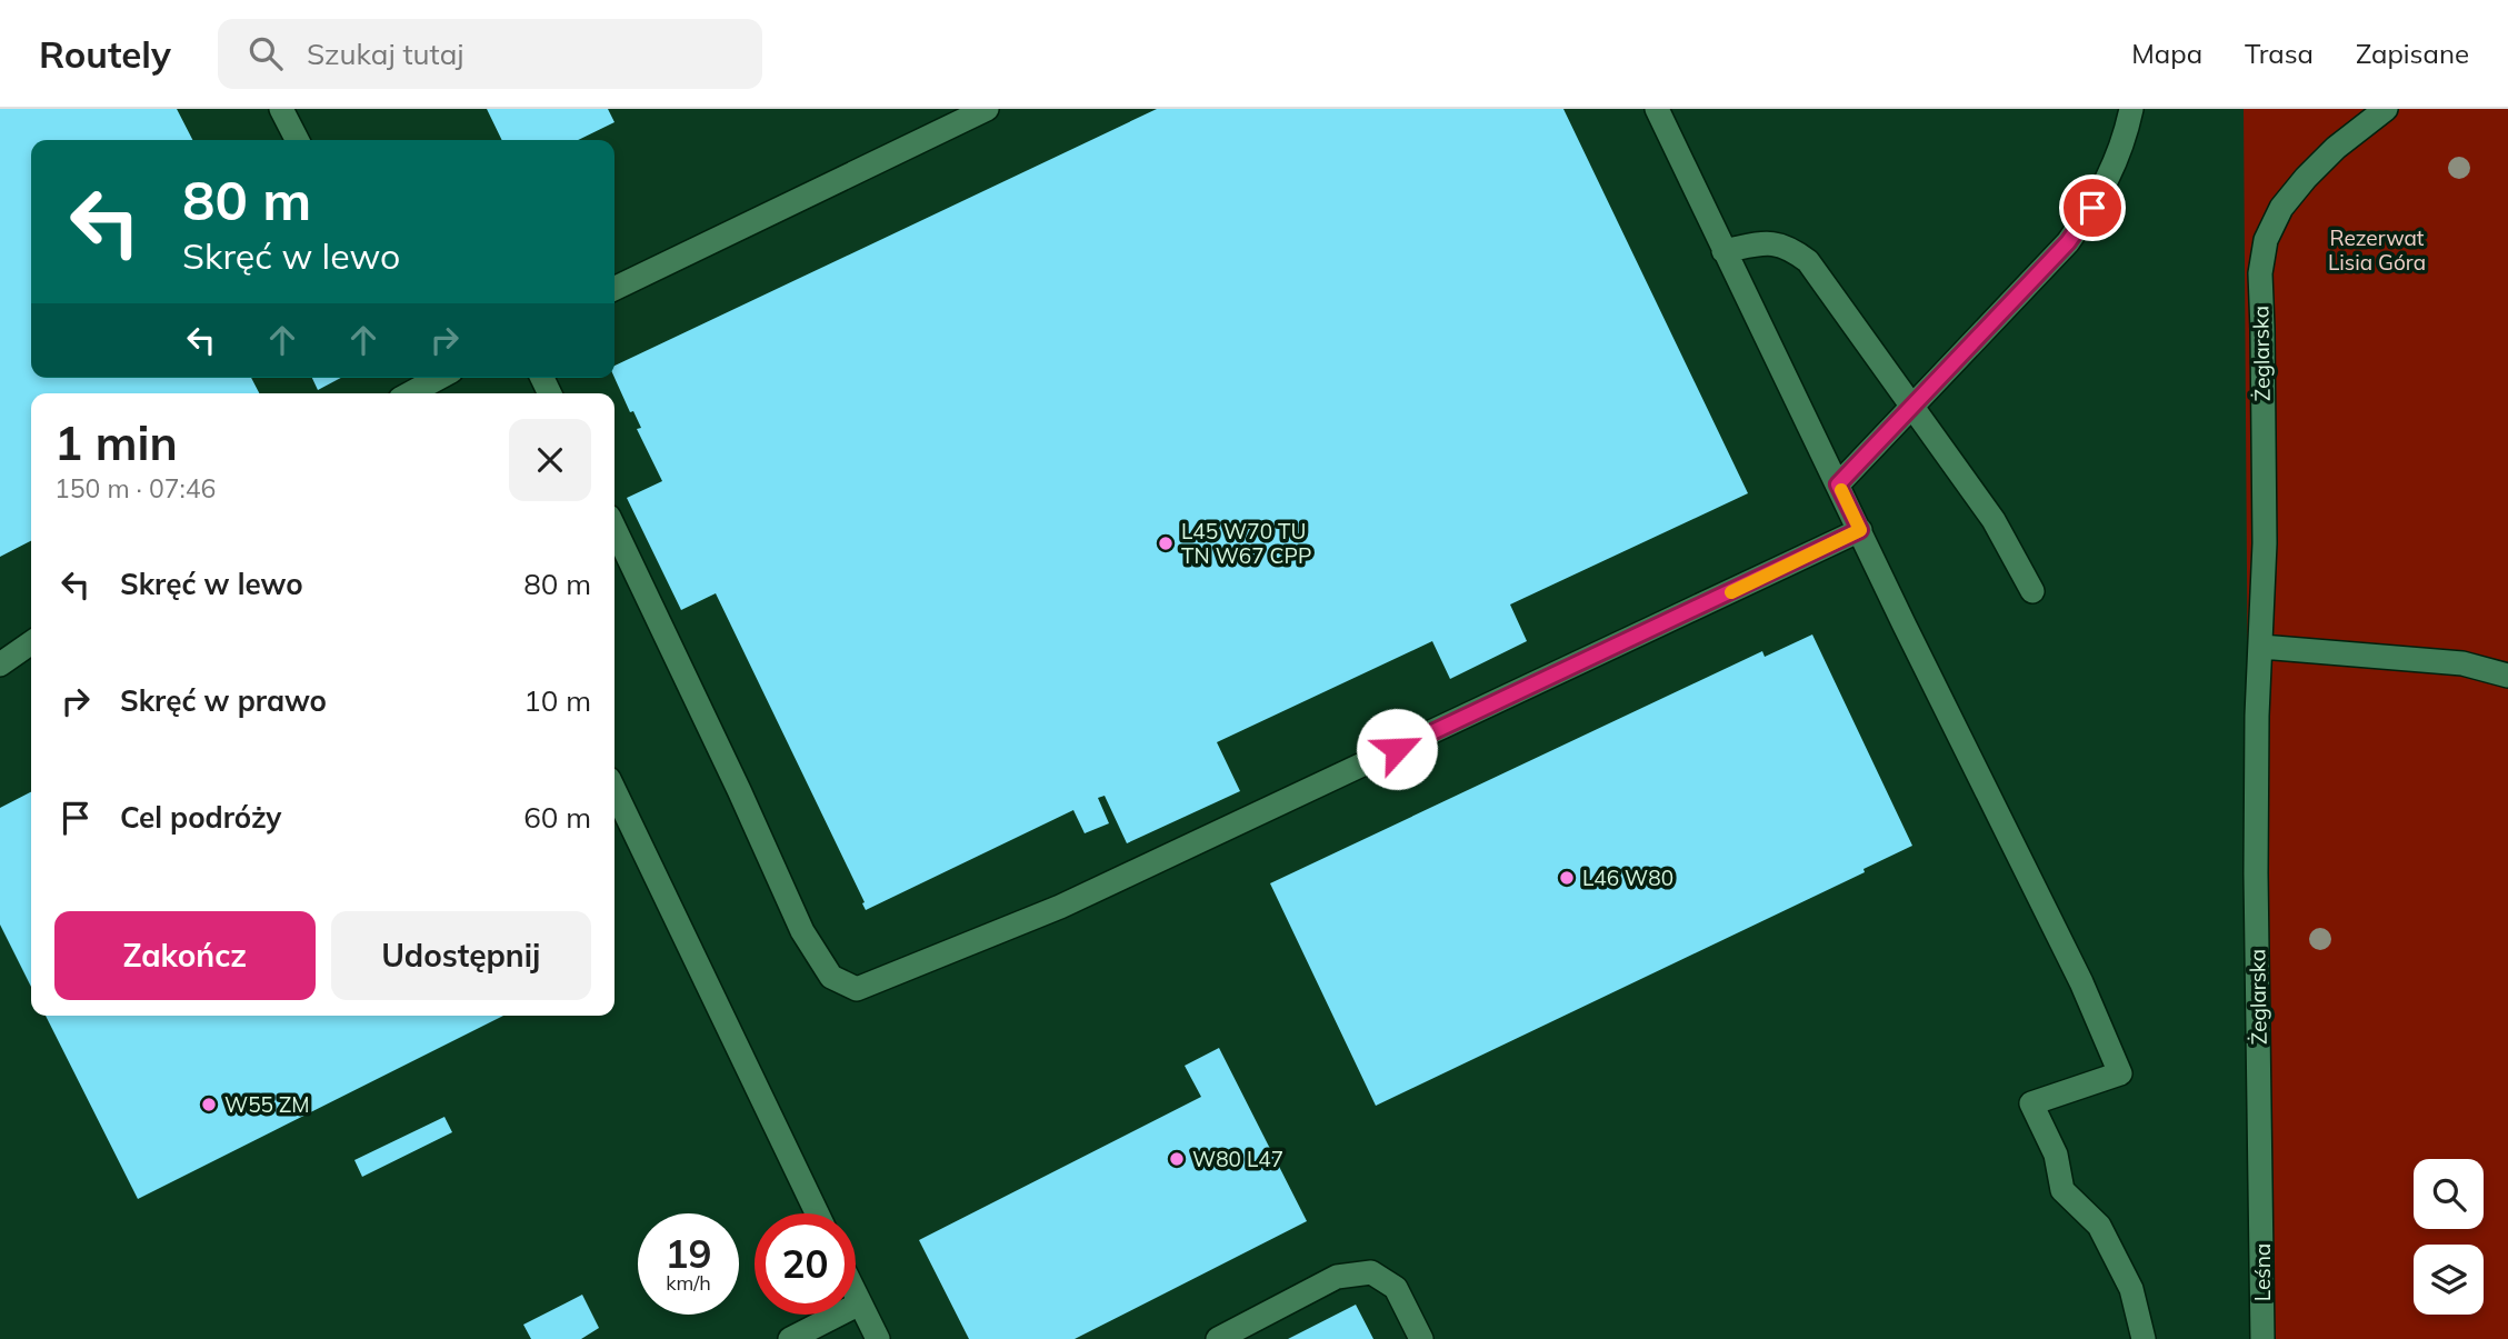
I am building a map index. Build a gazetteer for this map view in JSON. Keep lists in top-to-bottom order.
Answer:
{
  "streets": {
    "street": ["Żeglarska", "Leśna"]
  },
  "crossings": [
    ["Żeglarska", "Leśna"]
  ],
  "parks": ["Rezerwat Lisia Góra"],
  "places": [
    "L45 W70 TU TN W67 CPP",
    "L46 W80",
    "W55 ZM",
    "W80 L47"
  ],
  "page": {
    "header": "Routely",
    "search": "Szukaj tutaj",
    "nav": ["Mapa", "Trasa", "Zapisane"],
    "turn": ["80 m", "Skręć w lewo"],
    "heading": ["1 min", "150 m · 07:46"],
    "list": [
      {
        "name": "Skręć w lewo",
        "value": "80 m"
      },
      {
        "name": "Skręć w prawo",
        "value": "10 m"
      },
      {
        "name": "Cel podróży",
        "value": "60 m"
      }
    ],
    "buttons": ["Zakończ", "Udostępnij"],
    "speed": "19 km/h",
    "limit": "20"
  }
}
